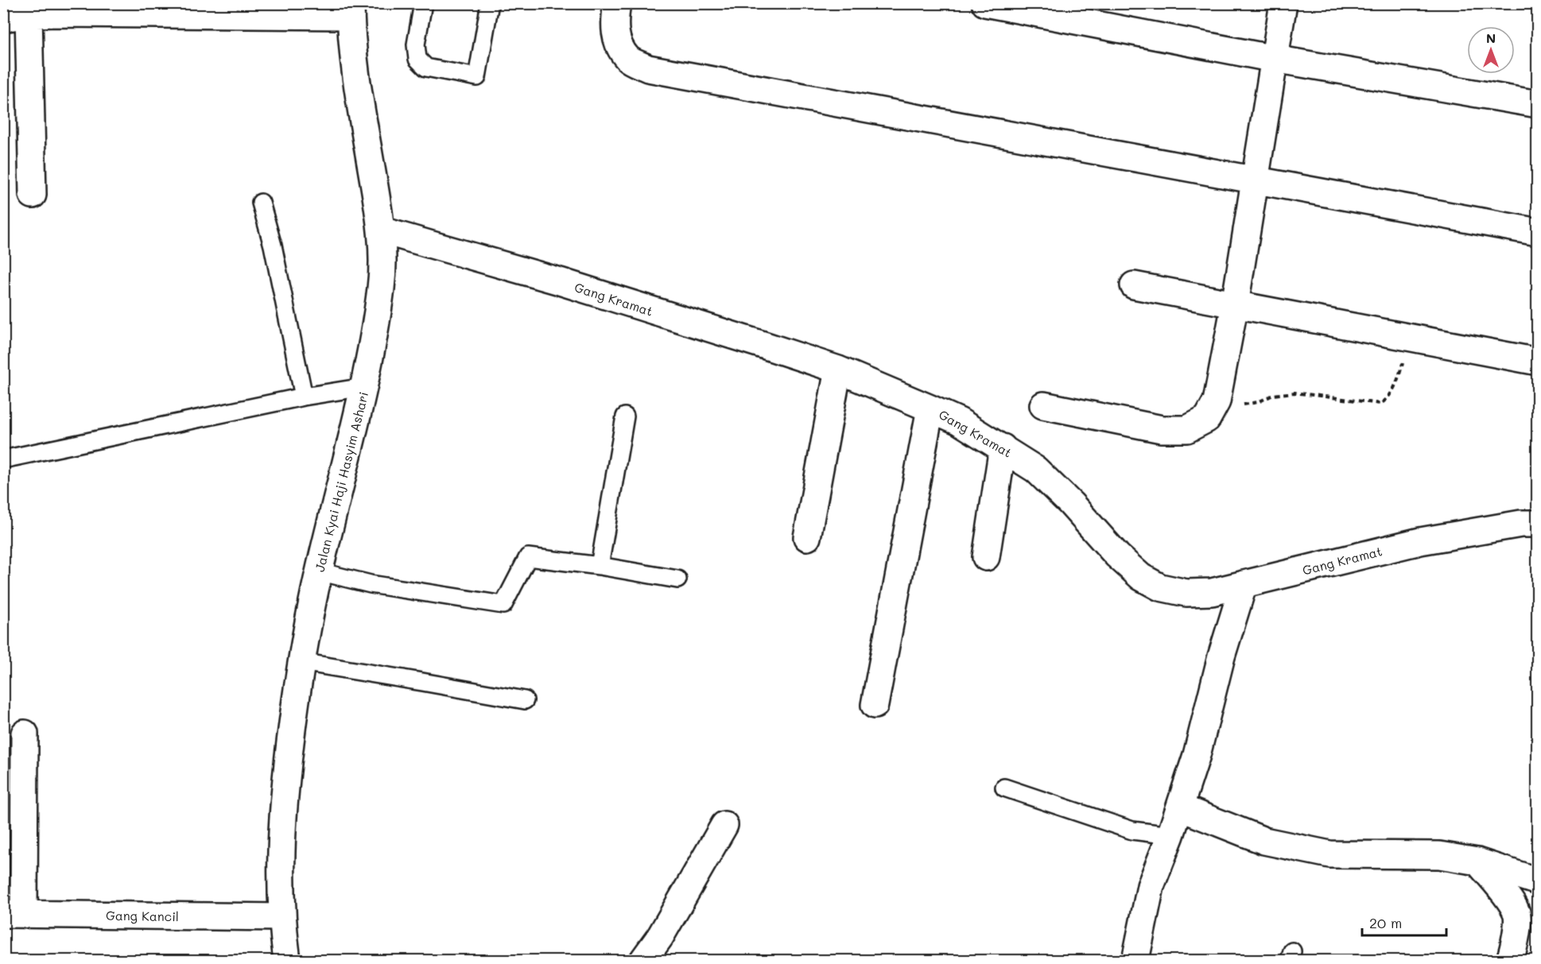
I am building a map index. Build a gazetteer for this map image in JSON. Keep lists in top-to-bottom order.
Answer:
{
  "streets": {
    "street": ["Gang Kramat", "Jalan Kyai Haji Hasyim Ashari", "Gang Kancil"]
  },
  "crossings": [
    ["Gang Kramat", "Jalan Kyai Haji Hasyim Ashari"],
    ["Jalan Kyai Haji Hasyim Ashari", "Gang Kancil"]
  ],
  "scale_bar": "20 m",
  "north": "top"
}
